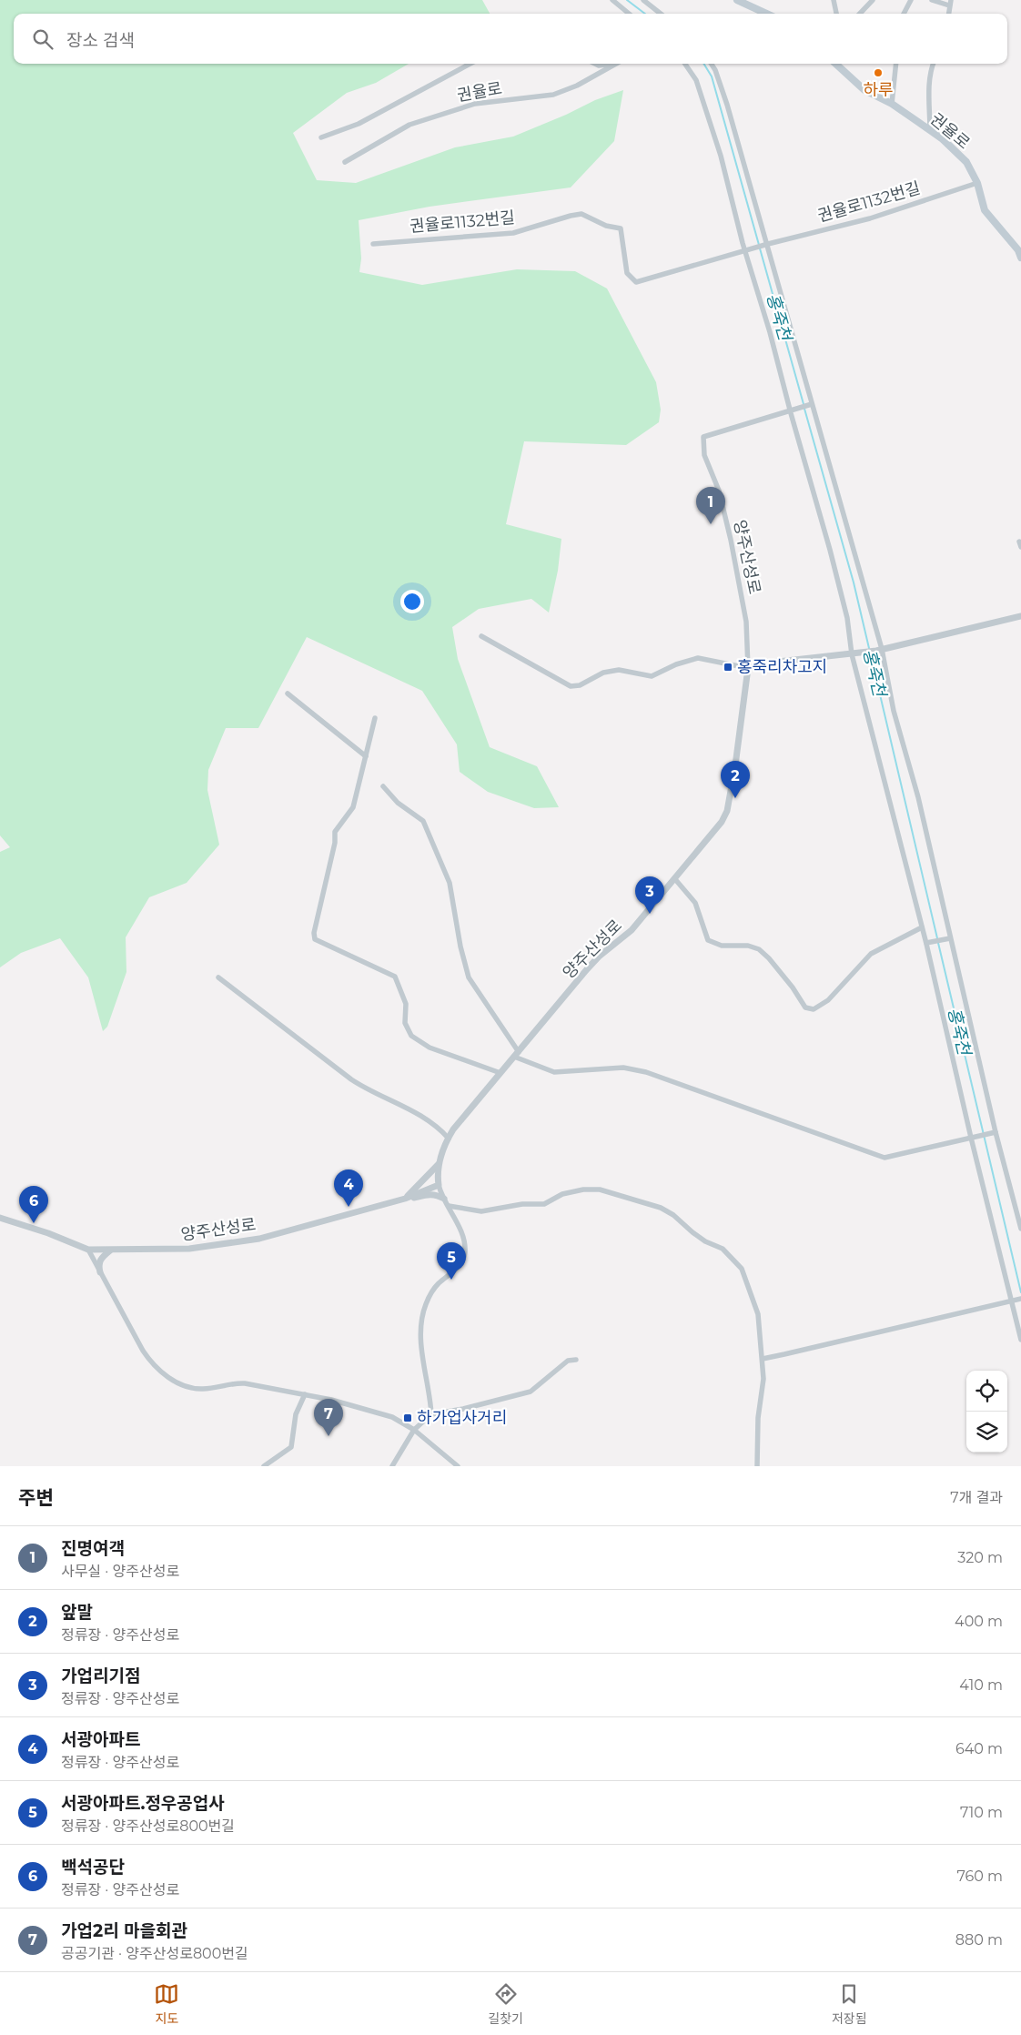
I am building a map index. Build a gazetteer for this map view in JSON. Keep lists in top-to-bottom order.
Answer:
{
  "streets": {
    "main road": ["권율로"],
    "street": ["권율로1132번길", "양주산성로"]
  },
  "crossings": [
    ["권율로", "권율로1132번길"]
  ],
  "water": ["홍죽천"],
  "places": {
    "other": ["하루"],
    "transit": ["홍죽리차고지", "하가업사거리"]
  },
  "page": {
    "search": "장소 검색",
    "pins": [
      "1",
      "2",
      "3",
      "4",
      "6",
      "5",
      "7"
    ],
    "heading": ["주변", "7개 결과"],
    "list": [
      {
        "mark": "1",
        "name": "진명여객",
        "note": "사무실 · 양주산성로",
        "value": "320 m"
      },
      {
        "mark": "2",
        "name": "앞말",
        "note": "정류장 · 양주산성로",
        "value": "400 m"
      },
      {
        "mark": "3",
        "name": "가업리기점",
        "note": "정류장 · 양주산성로",
        "value": "410 m"
      },
      {
        "mark": "4",
        "name": "서광아파트",
        "note": "정류장 · 양주산성로",
        "value": "640 m"
      },
      {
        "mark": "5",
        "name": "서광아파트.정우공업사",
        "note": "정류장 · 양주산성로800번길",
        "value": "710 m"
      },
      {
        "mark": "6",
        "name": "백석공단",
        "note": "정류장 · 양주산성로",
        "value": "760 m"
      },
      {
        "mark": "7",
        "name": "가업2리 마을회관",
        "note": "공공기관 · 양주산성로800번길",
        "value": "880 m"
      }
    ],
    "nav": ["지도", "길찾기", "저장됨"]
  }
}
